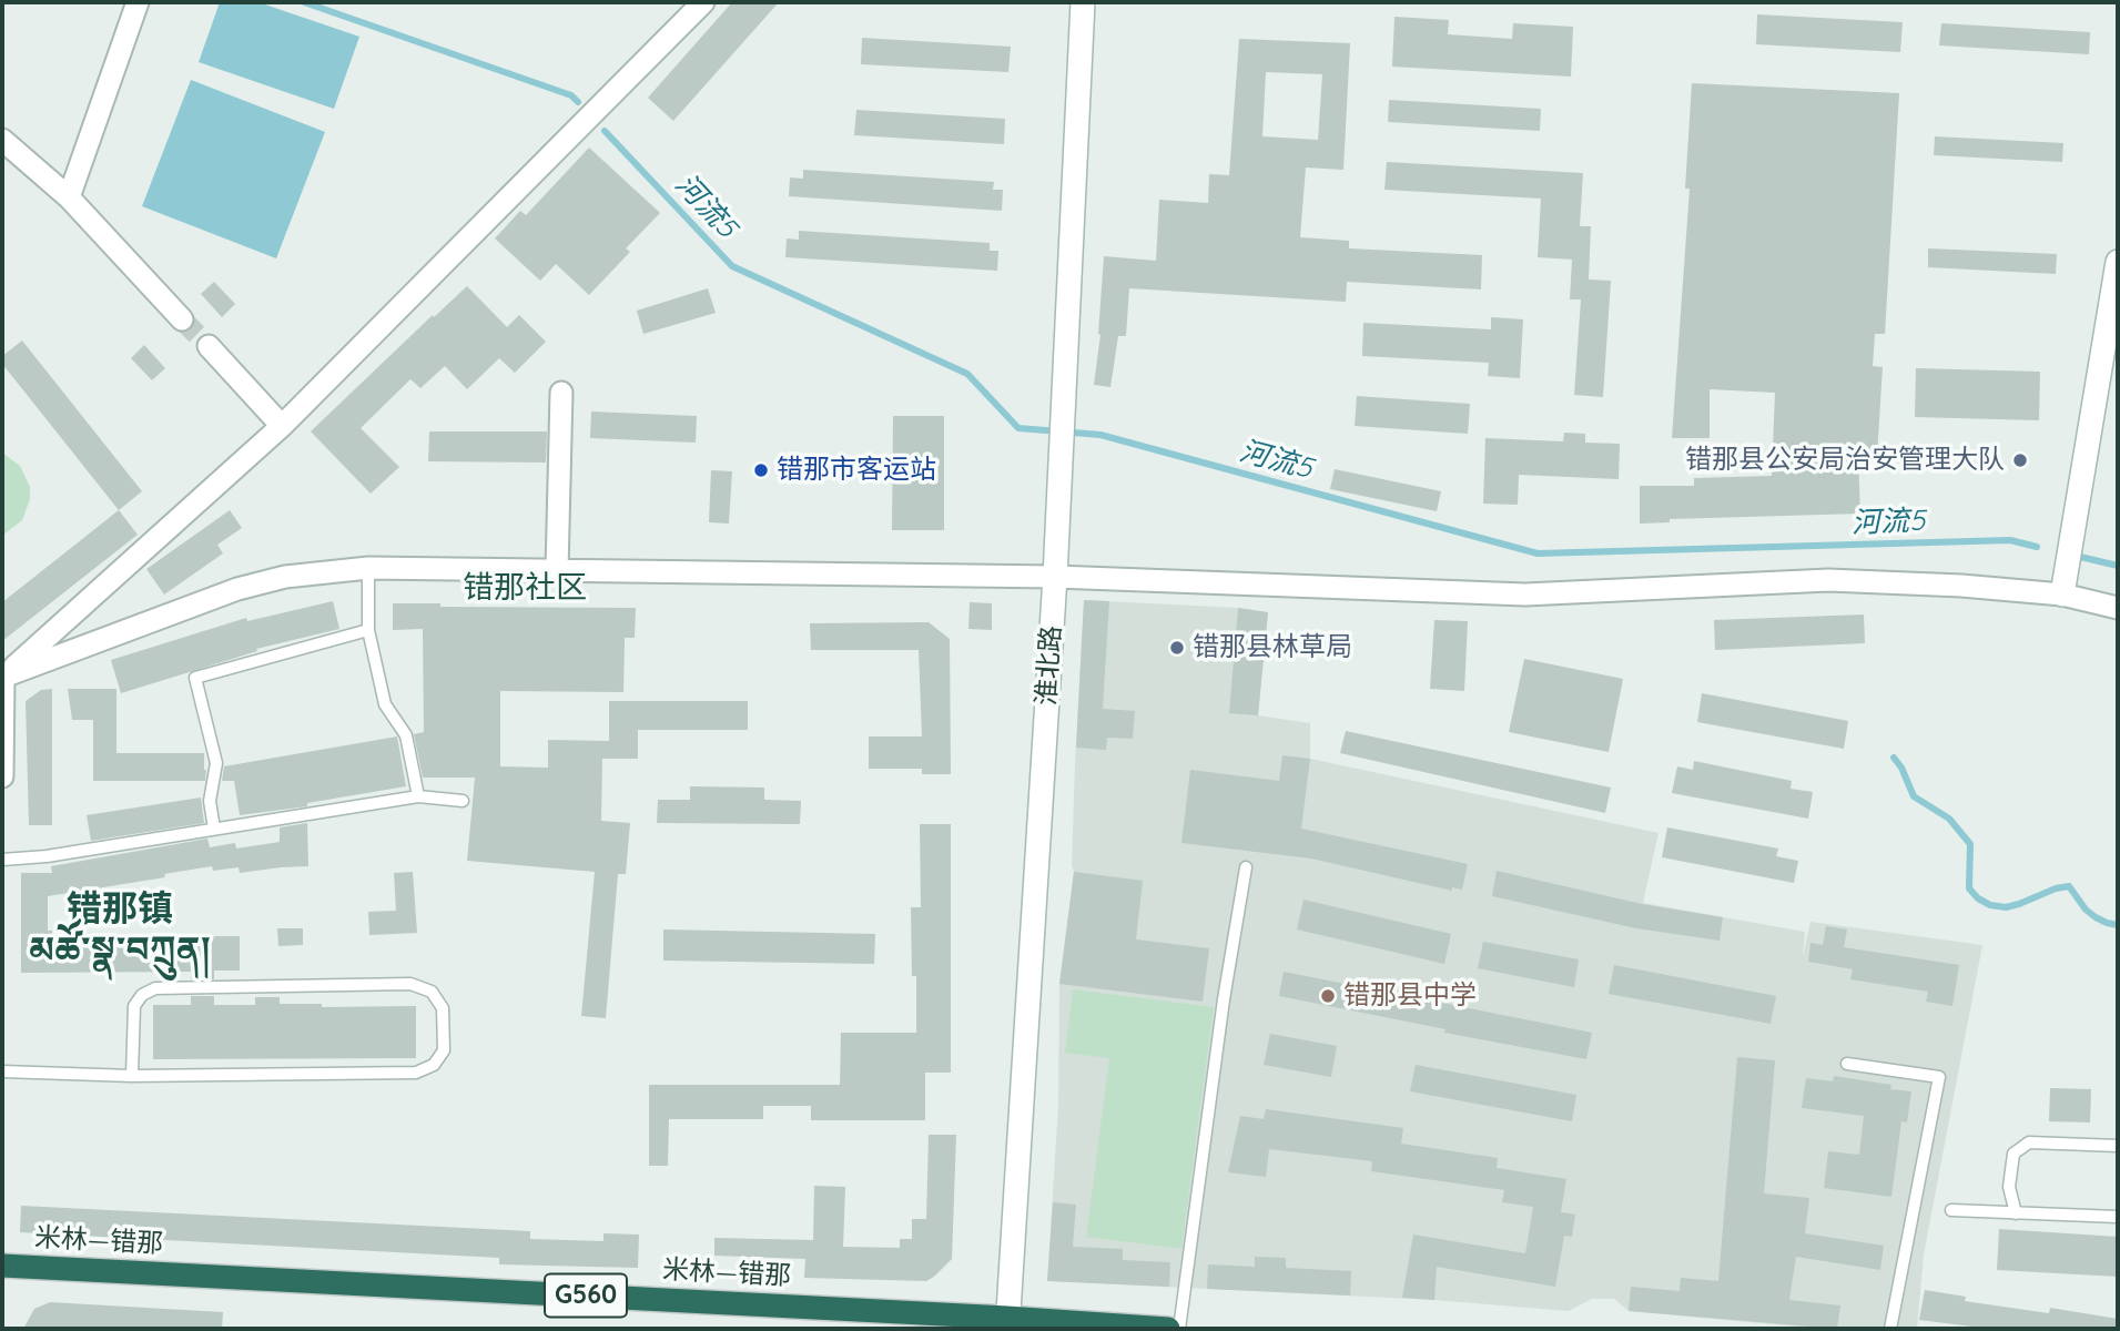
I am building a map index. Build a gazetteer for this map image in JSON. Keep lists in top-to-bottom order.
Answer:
{
  "streets": {
    "highway": ["米林—错那", "G560"],
    "street": ["淮北路"]
  },
  "crossings": [
    ["淮北路", "米林—错那"]
  ],
  "districts": ["错那社区", "错那镇 མཚོ་སྣ་བཀྲུན།"],
  "water": ["河流5"],
  "places": [
    "错那县公安局治安管理大队",
    "错那市客运站",
    "错那县林草局",
    "错那县中学"
  ]
}
